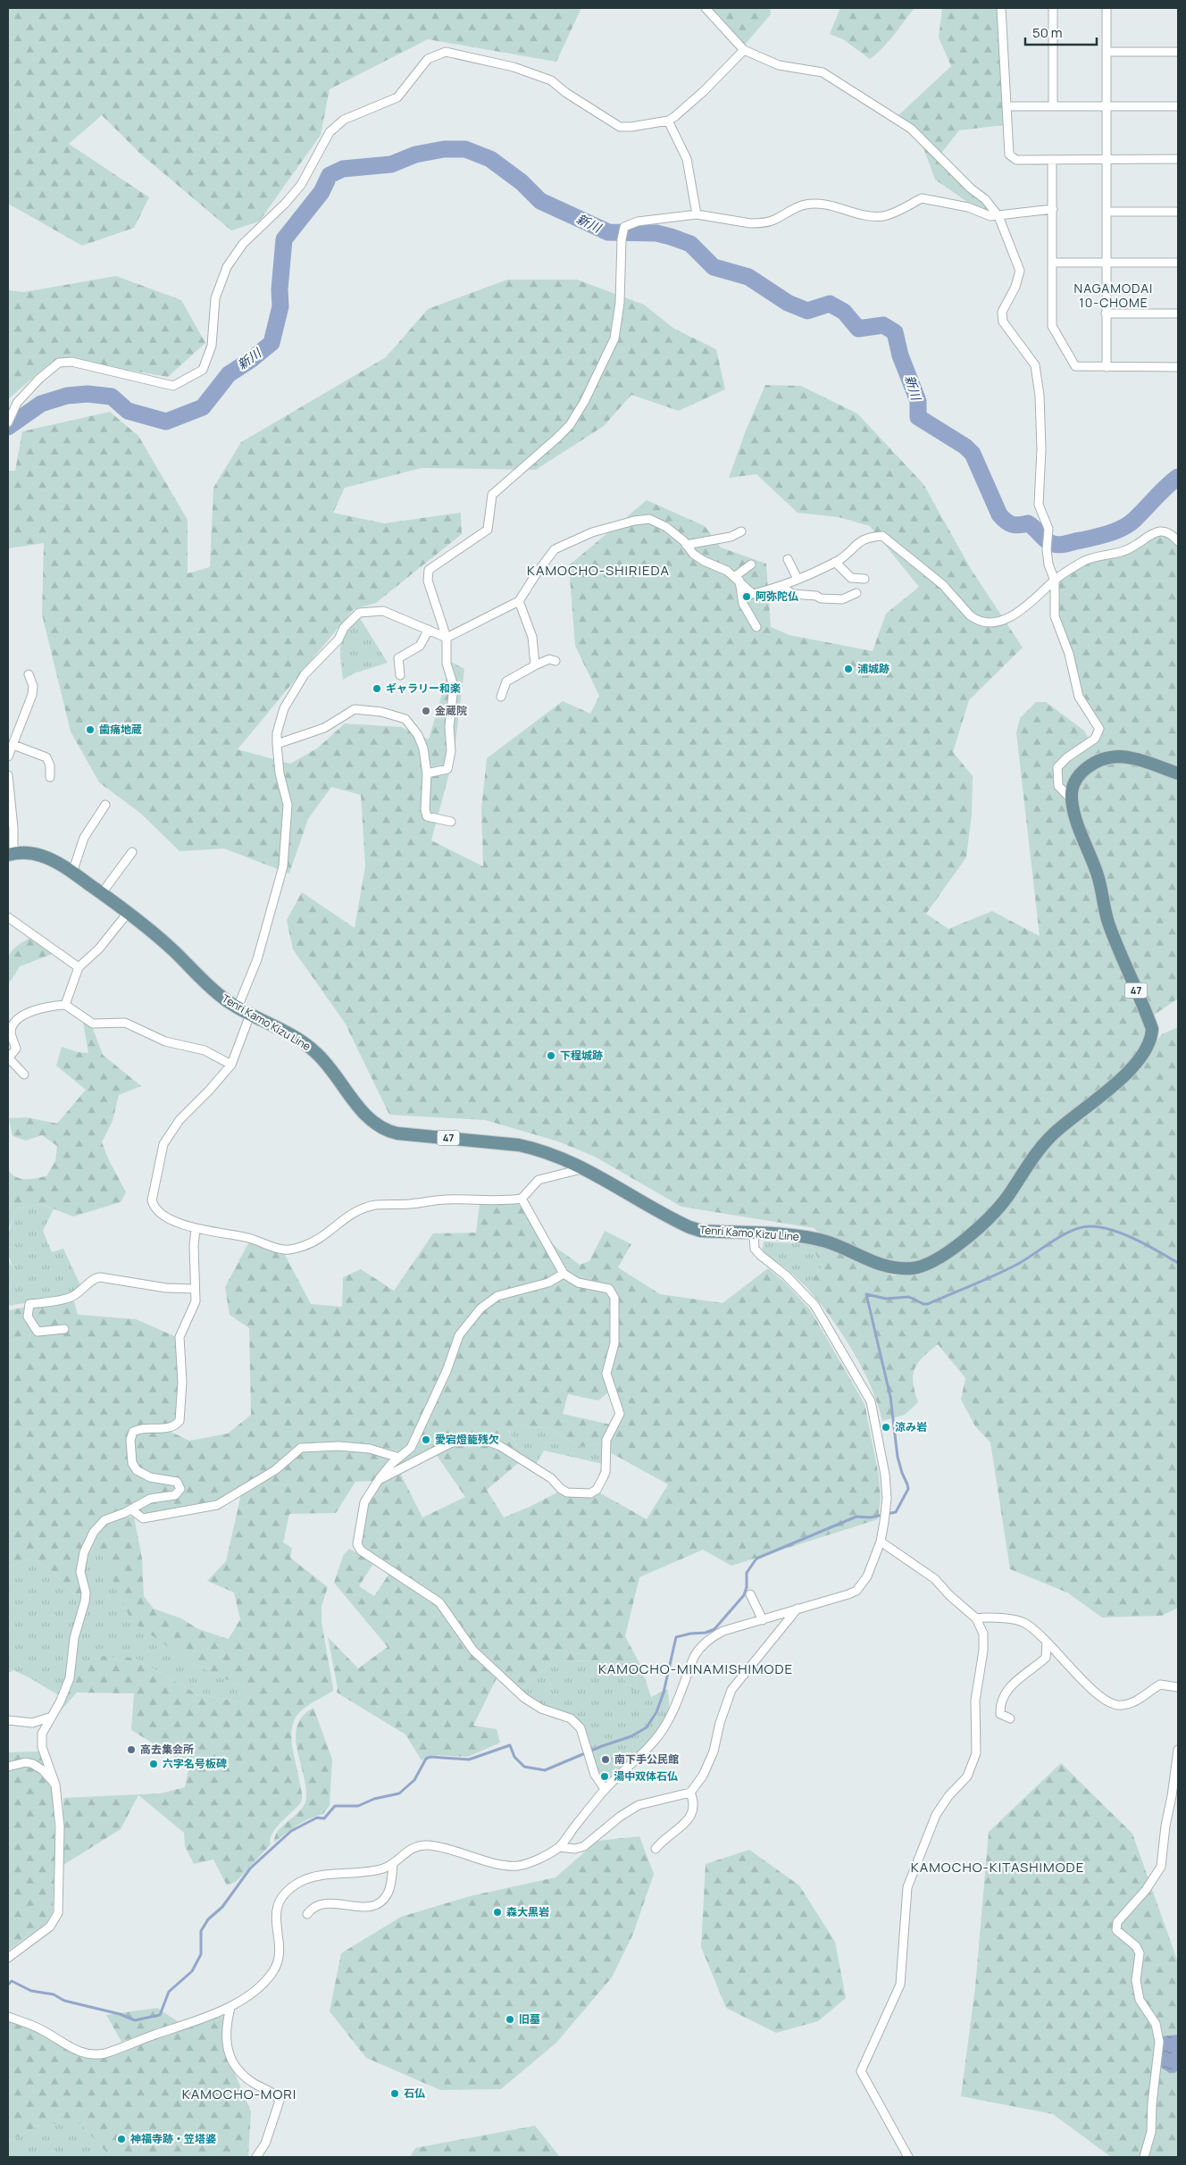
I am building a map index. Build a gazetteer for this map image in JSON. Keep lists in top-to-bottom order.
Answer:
{
  "streets": {
    "main road": ["47", "Tenri Kamo Kizu Line"]
  },
  "districts": [
    "NAGAMODAI 10-CHOME",
    "KAMOCHO-SHIRIEDA",
    "KAMOCHO-MINAMISHIMODE",
    "KAMOCHO-KITASHIMODE",
    "KAMOCHO-MORI"
  ],
  "water": ["新川"],
  "places": [
    "阿弥陀仏",
    "浦城跡",
    "ギャラリー和楽",
    "金蔵院",
    "歯痛地蔵",
    "下程城跡",
    "涼み岩",
    "愛宕燈籠残欠",
    "高去集会所",
    "南下手公民館",
    "六字名号板碑",
    "湯中双体石仏",
    "森大黒岩",
    "旧墓",
    "石仏",
    "神福寺跡・笠塔婆"
  ],
  "scale_bar": "50 m"
}
